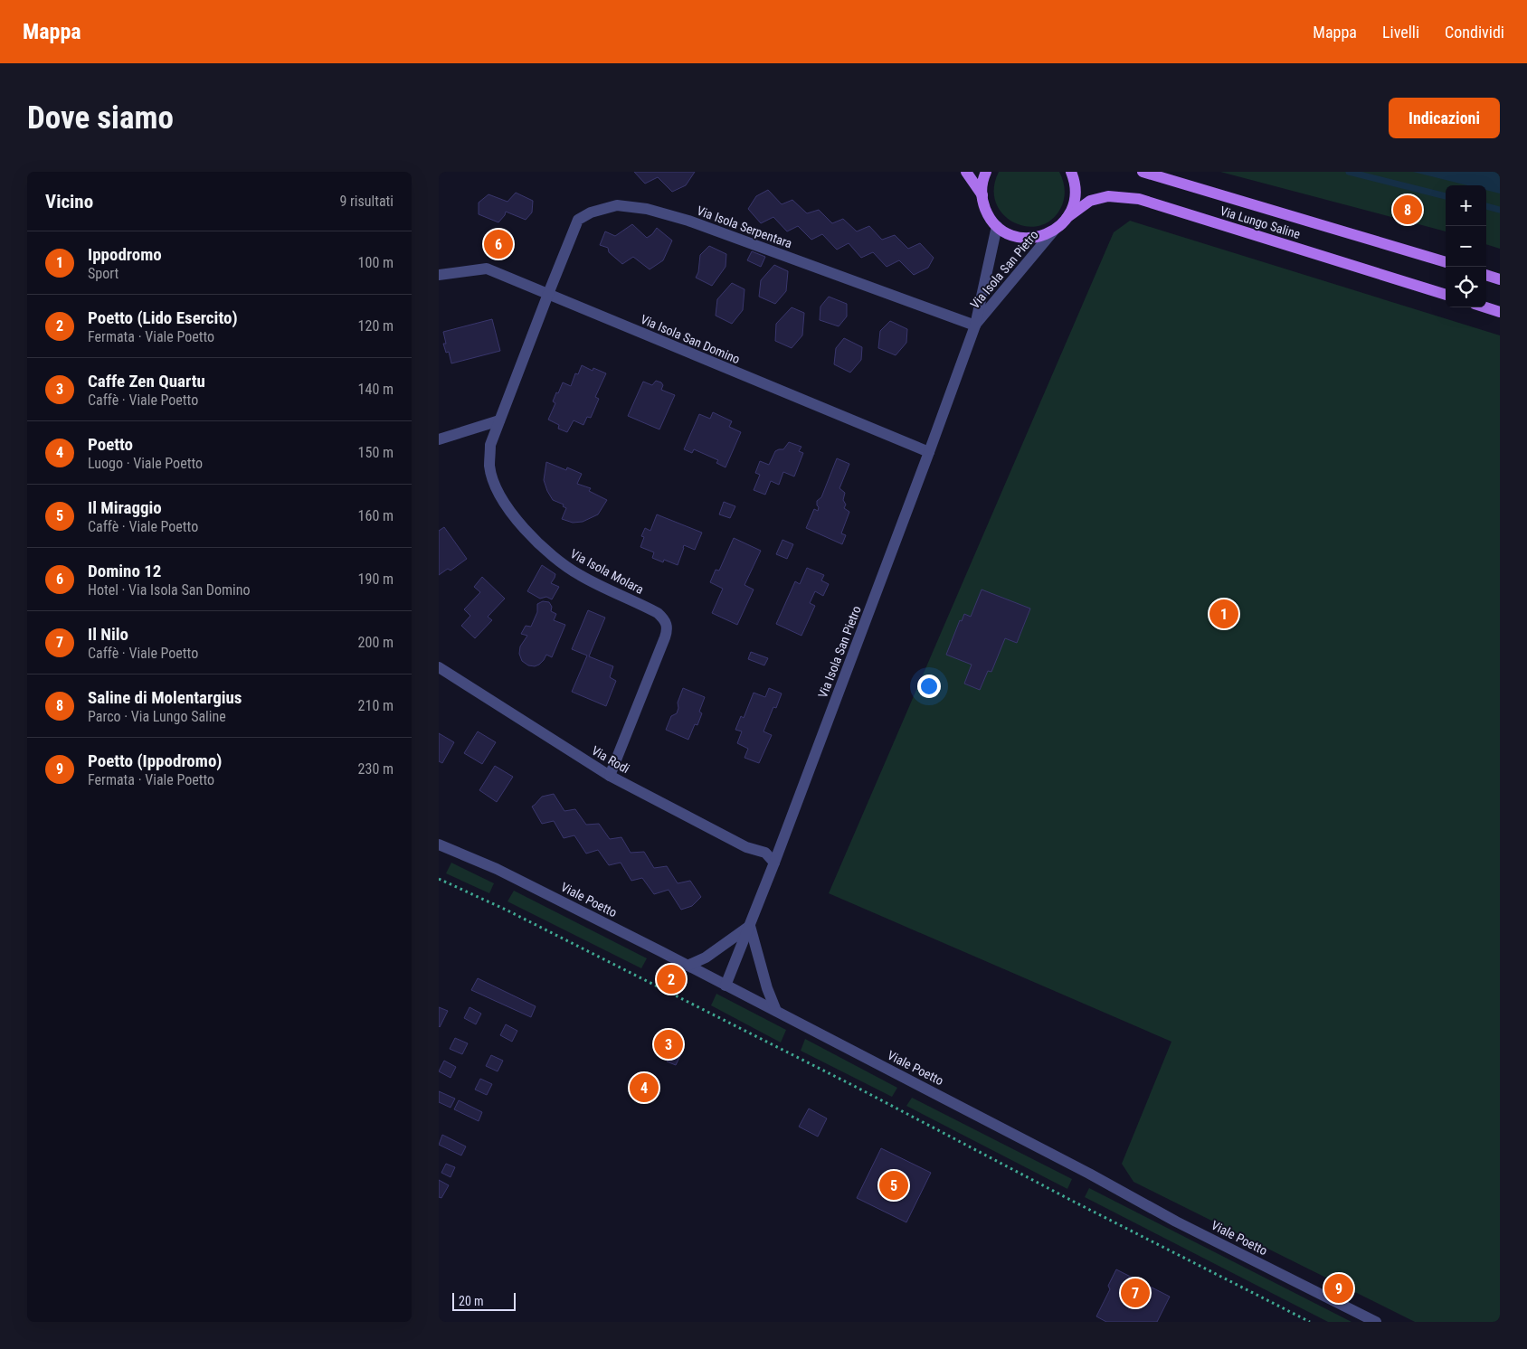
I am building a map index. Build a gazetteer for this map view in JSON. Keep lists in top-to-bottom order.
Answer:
{
  "streets": {
    "main road": ["Via Lungo Saline"],
    "street": [
      "Via Isola Serpentara",
      "Via Isola San Pietro",
      "Via Isola San Domino",
      "Via Isola Molara",
      "Via Rodi",
      "Viale Poetto"
    ]
  },
  "crossings": [
    ["Via Lungo Saline", "Via Isola San Pietro"],
    ["Via Isola Serpentara", "Via Isola San Pietro"],
    ["Via Isola Serpentara", "Via Isola San Domino"],
    ["Via Isola Serpentara", "Via Isola Molara"],
    ["Via Isola San Pietro", "Via Isola San Domino"],
    ["Via Isola San Pietro", "Via Rodi"],
    ["Via Isola San Pietro", "Viale Poetto"],
    ["Via Isola San Domino", "Via Isola Molara"],
    ["Via Isola Molara", "Via Rodi"]
  ],
  "scale_bar": "20 m",
  "page": {
    "header": "Mappa",
    "nav": ["Mappa", "Livelli", "Condividi"],
    "buttons": "Indicazioni",
    "title": "Dove siamo",
    "heading": ["Vicino", "9 risultati"],
    "map_buttons": ["+", "−"],
    "pins": [
      "8",
      "6",
      "1",
      "2",
      "3",
      "4",
      "5",
      "9",
      "7"
    ],
    "list": [
      {
        "mark": "1",
        "name": "Ippodromo",
        "note": "Sport",
        "value": "100 m"
      },
      {
        "mark": "2",
        "name": "Poetto (Lido Esercito)",
        "note": "Fermata · Viale Poetto",
        "value": "120 m"
      },
      {
        "mark": "3",
        "name": "Caffe Zen Quartu",
        "note": "Caffè · Viale Poetto",
        "value": "140 m"
      },
      {
        "mark": "4",
        "name": "Poetto",
        "note": "Luogo · Viale Poetto",
        "value": "150 m"
      },
      {
        "mark": "5",
        "name": "Il Miraggio",
        "note": "Caffè · Viale Poetto",
        "value": "160 m"
      },
      {
        "mark": "6",
        "name": "Domino 12",
        "note": "Hotel · Via Isola San Domino",
        "value": "190 m"
      },
      {
        "mark": "7",
        "name": "Il Nilo",
        "note": "Caffè · Viale Poetto",
        "value": "200 m"
      },
      {
        "mark": "8",
        "name": "Saline di Molentargius",
        "note": "Parco · Via Lungo Saline",
        "value": "210 m"
      },
      {
        "mark": "9",
        "name": "Poetto (Ippodromo)",
        "note": "Fermata · Viale Poetto",
        "value": "230 m"
      }
    ],
    "scale": "20 m"
  }
}
